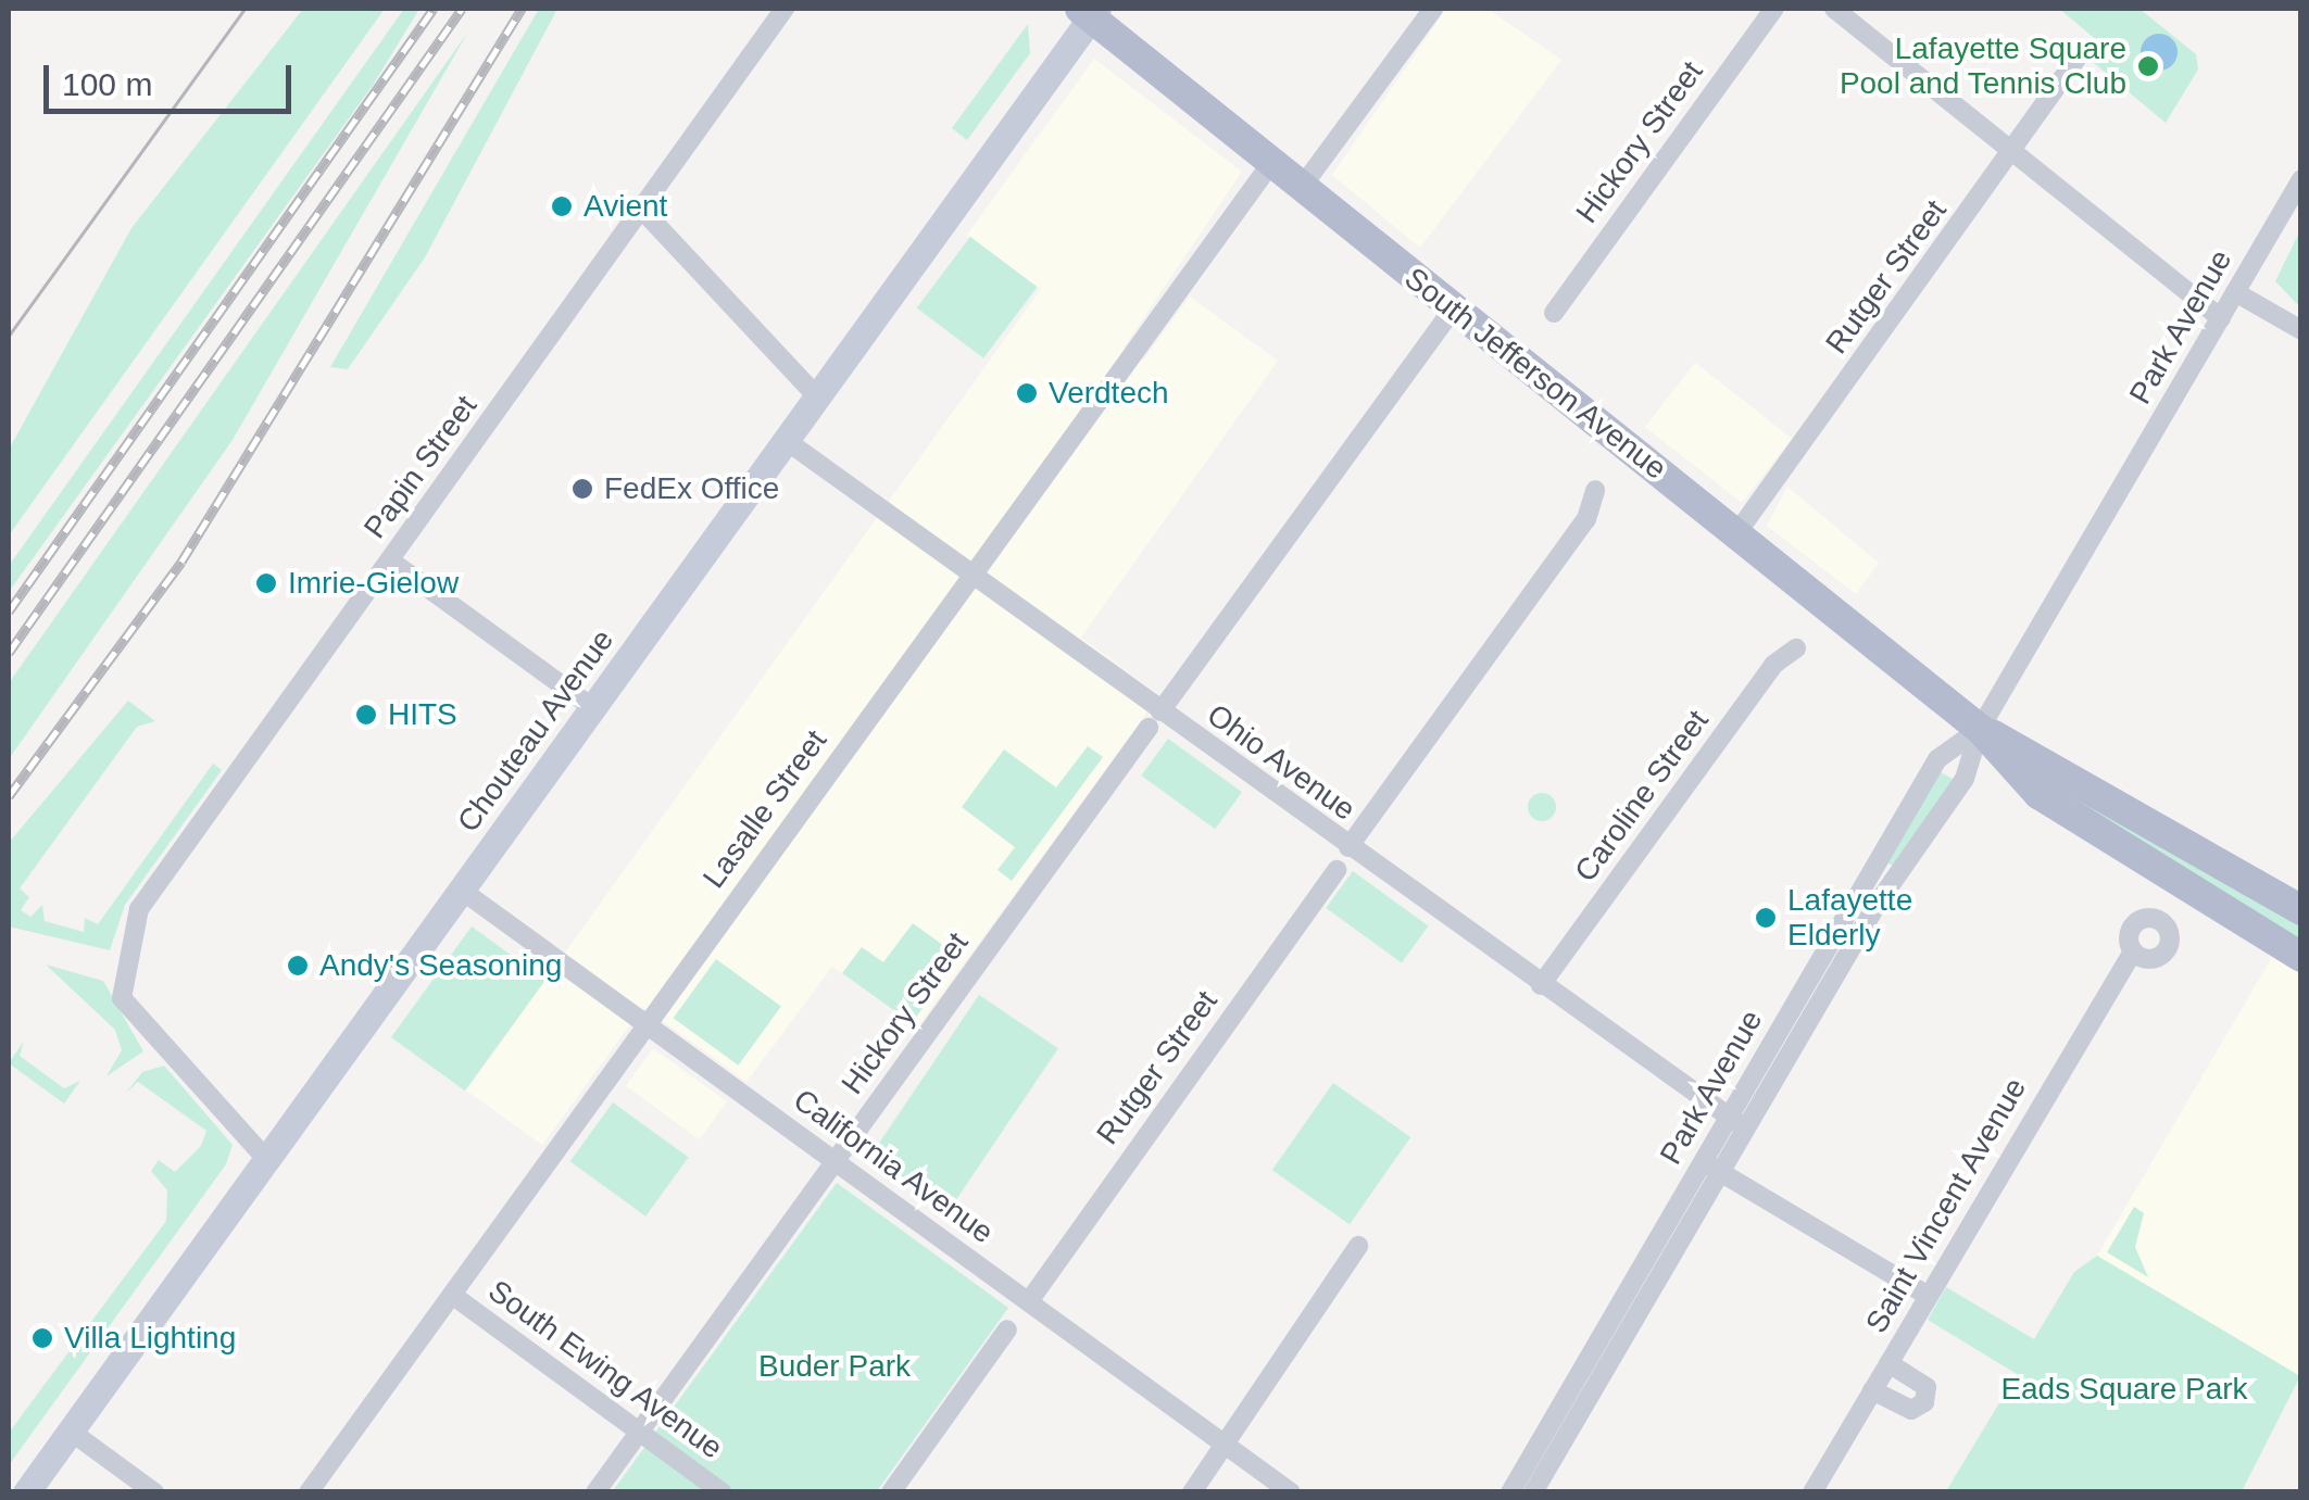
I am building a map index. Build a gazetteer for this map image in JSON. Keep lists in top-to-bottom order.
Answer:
{
  "streets": {
    "main road": ["South Jefferson Avenue", "Chouteau Avenue"],
    "street": [
      "Hickory Street",
      "Rutger Street",
      "Park Avenue",
      "Papin Street",
      "Ohio Avenue",
      "Caroline Street",
      "Lasalle Street",
      "California Avenue",
      "Saint Vincent Avenue",
      "South Ewing Avenue"
    ]
  },
  "crossings": [
    ["Hickory Street", "South Jefferson Avenue"],
    ["Hickory Street", "Ohio Avenue"],
    ["Hickory Street", "California Avenue"],
    ["Hickory Street", "South Ewing Avenue"],
    ["Rutger Street", "South Jefferson Avenue"],
    ["Rutger Street", "California Avenue"],
    ["Park Avenue", "South Jefferson Avenue"],
    ["Park Avenue", "Ohio Avenue"],
    ["South Jefferson Avenue", "Chouteau Avenue"],
    ["South Jefferson Avenue", "Lasalle Street"],
    ["Papin Street", "Chouteau Avenue"],
    ["Chouteau Avenue", "Ohio Avenue"],
    ["Chouteau Avenue", "California Avenue"],
    ["Ohio Avenue", "Caroline Street"],
    ["Ohio Avenue", "Lasalle Street"],
    ["Lasalle Street", "California Avenue"],
    ["Lasalle Street", "South Ewing Avenue"]
  ],
  "parks": ["Buder Park", "Eads Square Park"],
  "places": [
    "Lafayette Square Pool and Tennis Club",
    "Avient",
    "Verdtech",
    "FedEx Office",
    "Imrie-Gielow",
    "HITS",
    "Lafayette Elderly",
    "Andy's Seasoning",
    "Villa Lighting"
  ],
  "scale_bar": "100 m"
}
